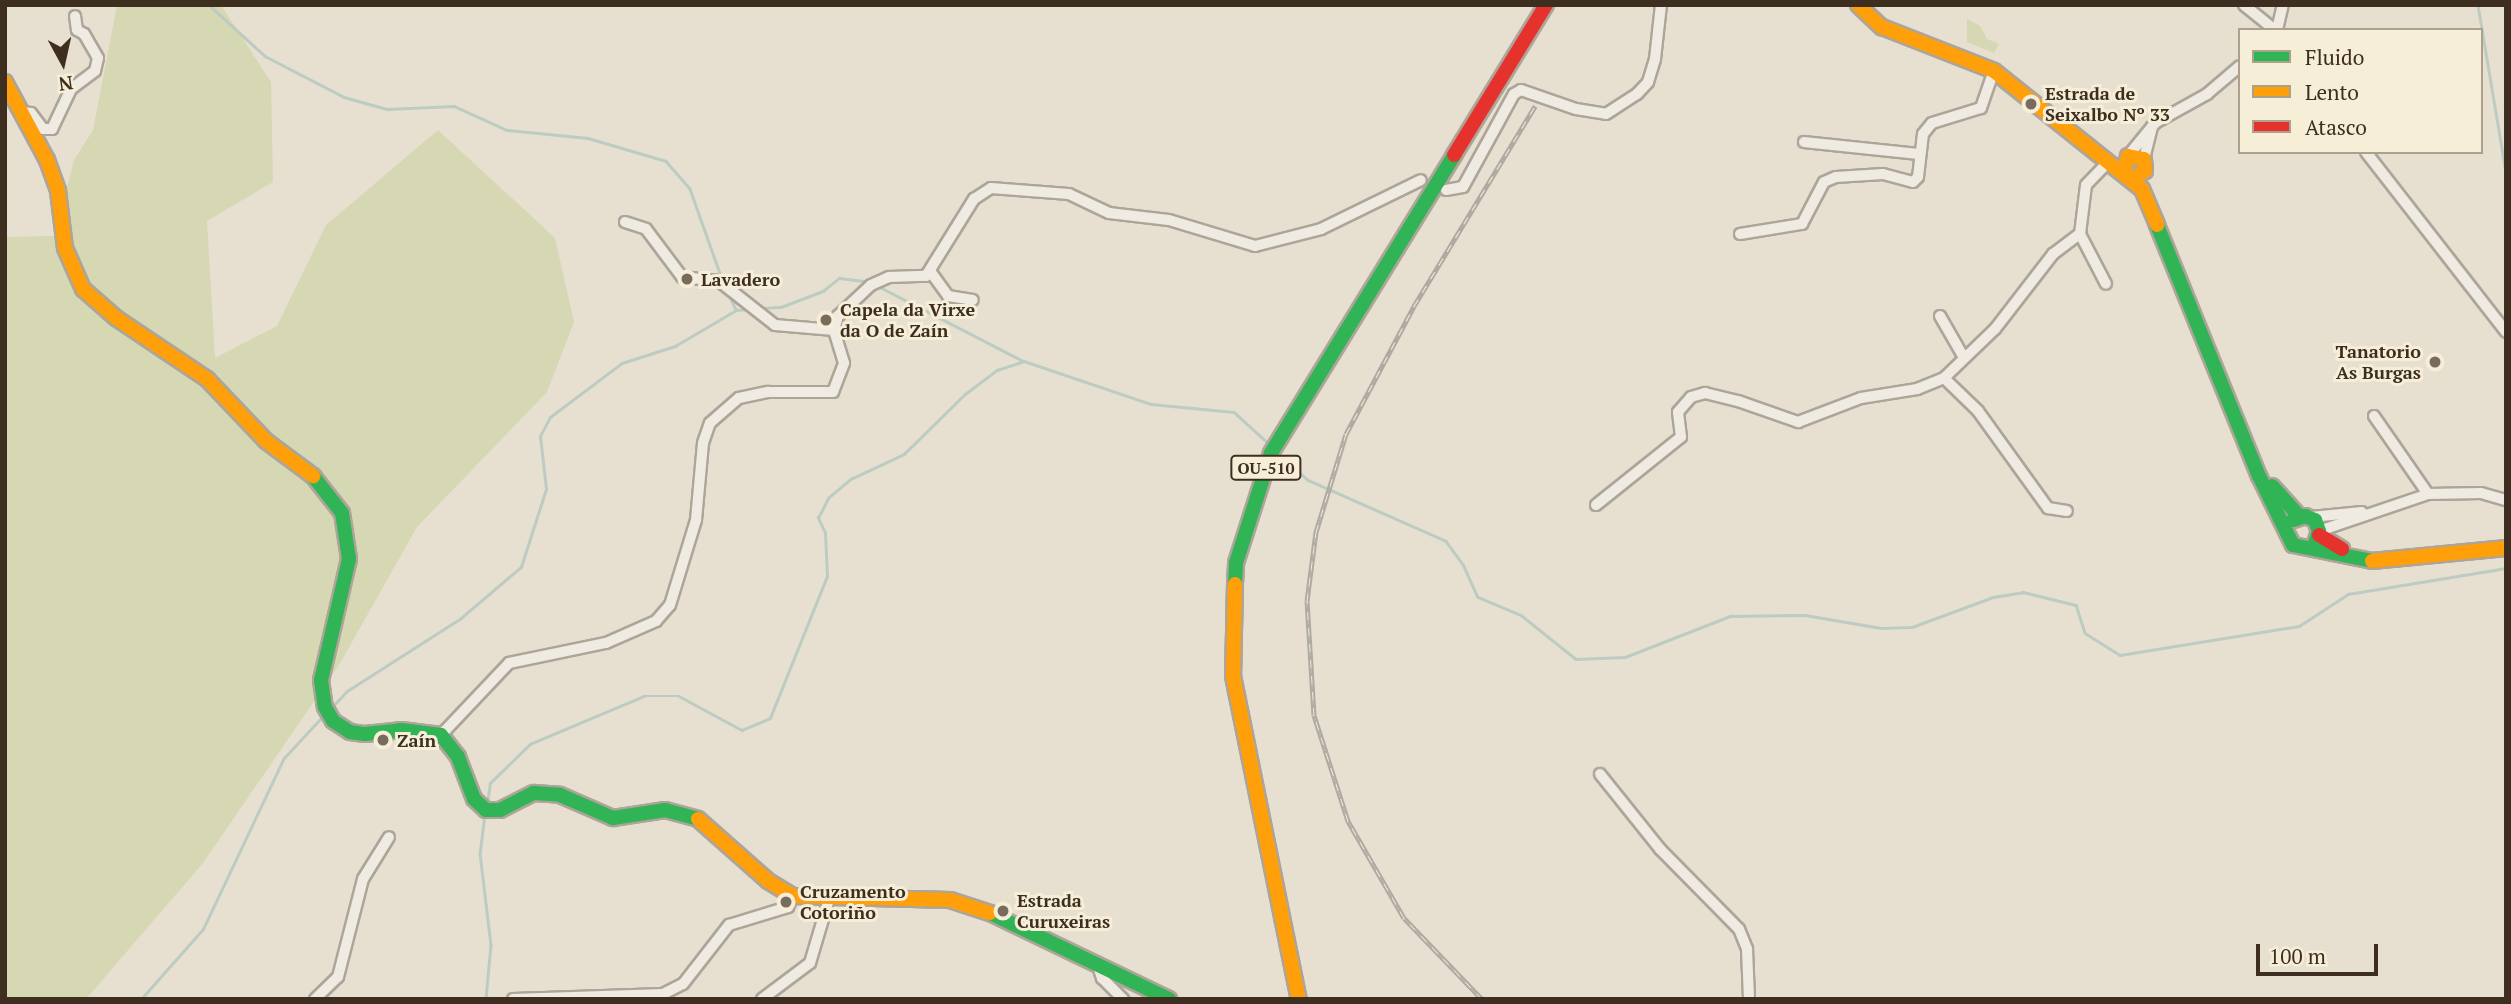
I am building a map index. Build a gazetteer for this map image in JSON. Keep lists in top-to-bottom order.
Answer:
{
  "streets": {
    "street": ["OU-510"]
  },
  "places": [
    "Estrada de Seixalbo Nº 33",
    "Lavadero",
    "Capela da Virxe da O de Zaín",
    "Tanatorio As Burgas",
    "Zaín",
    "Cruzamento Cotoriño",
    "Estrada Curuxeiras"
  ],
  "legend": ["Fluido", "Lento", "Atasco"],
  "scale_bar": "100 m",
  "north": "bottom"
}
